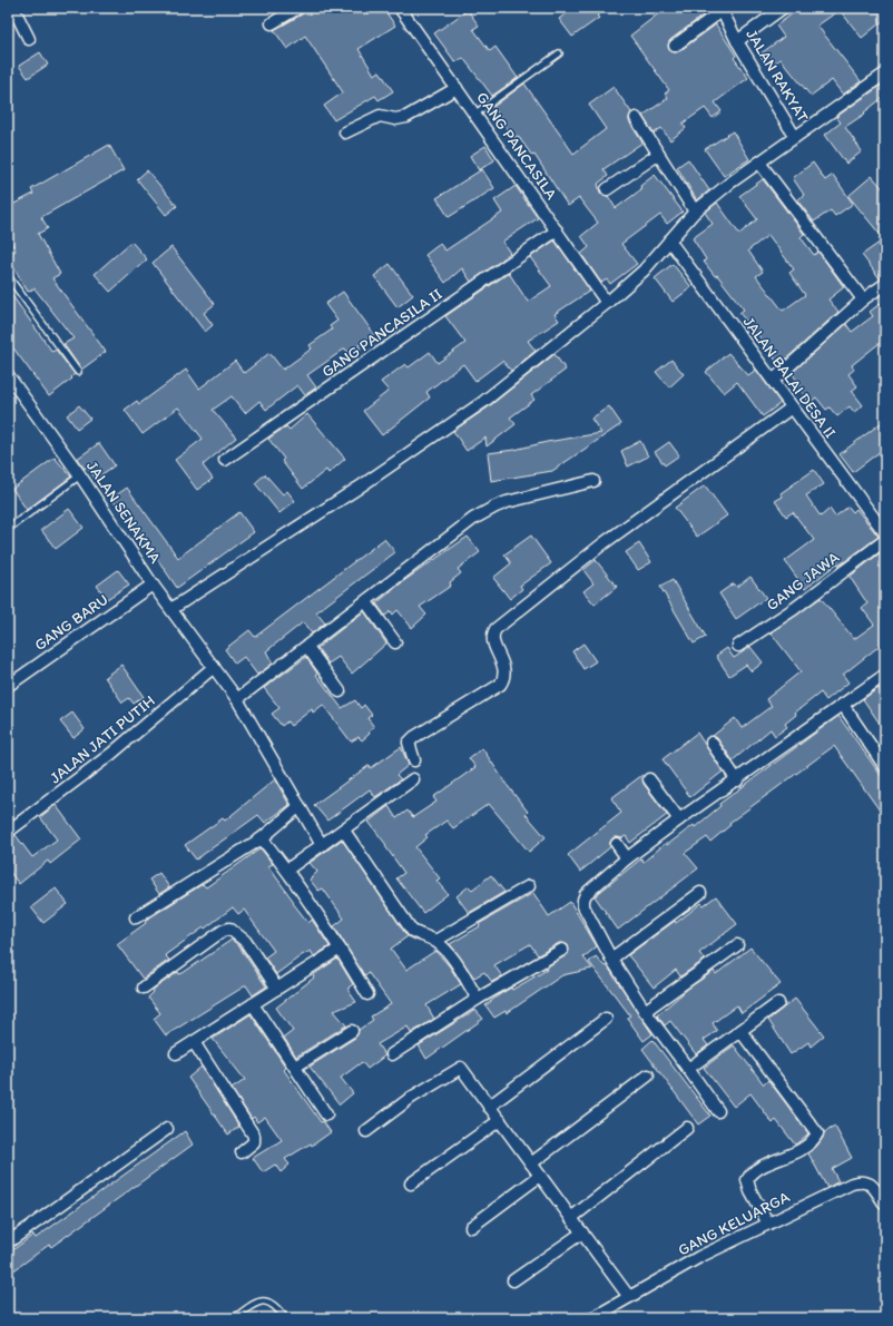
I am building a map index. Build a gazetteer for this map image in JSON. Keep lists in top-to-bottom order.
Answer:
{
  "streets": {
    "street": [
      "JALAN RAKYAT",
      "GANG PANCASILA",
      "GANG PANCASILA II",
      "JALAN BALAI DESA II",
      "JALAN SENAKMA",
      "GANG JAWA",
      "GANG BARU",
      "JALAN JATI PUTIH",
      "GANG KELUARGA"
    ]
  },
  "crossings": [
    ["GANG PANCASILA", "GANG PANCASILA II"],
    ["JALAN SENAKMA", "GANG BARU"],
    ["JALAN SENAKMA", "JALAN JATI PUTIH"]
  ]
}
